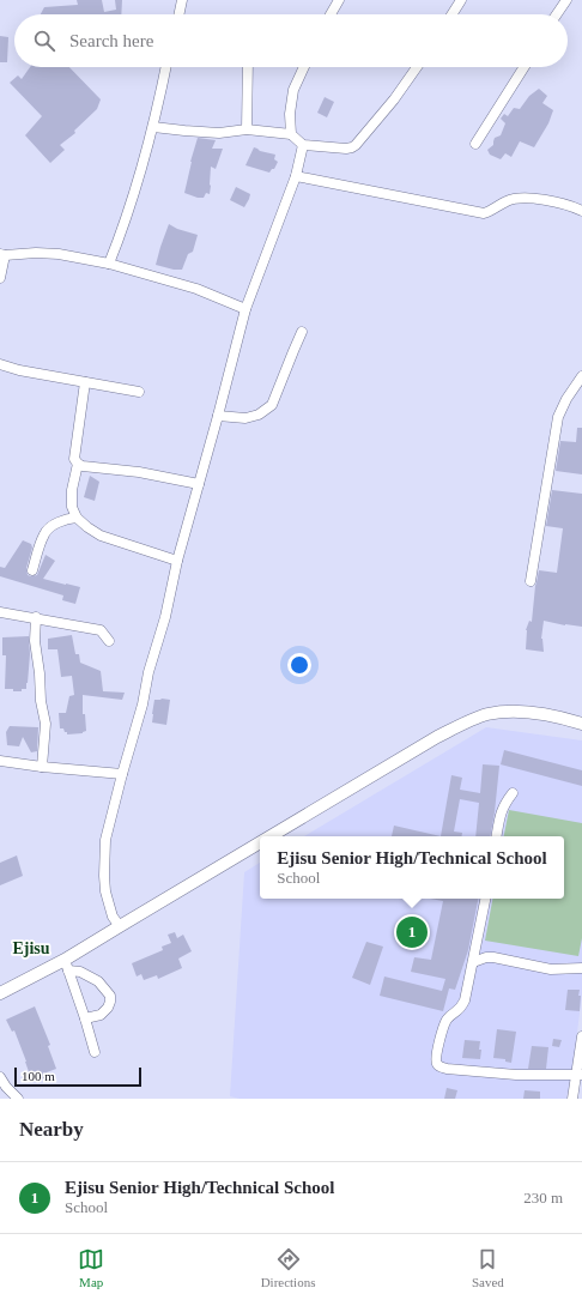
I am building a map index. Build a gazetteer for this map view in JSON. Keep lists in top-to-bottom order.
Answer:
{
  "districts": ["Ejisu"],
  "scale_bar": "100 m",
  "page": {
    "search": "Search here",
    "popup": ["Ejisu Senior High/Technical School", "School"],
    "pins": "1",
    "scale": "100 m",
    "heading": "Nearby",
    "list": [
      {
        "mark": "1",
        "name": "Ejisu Senior High/Technical School",
        "note": "School",
        "value": "230 m"
      }
    ],
    "nav": ["Map", "Directions", "Saved"]
  }
}
